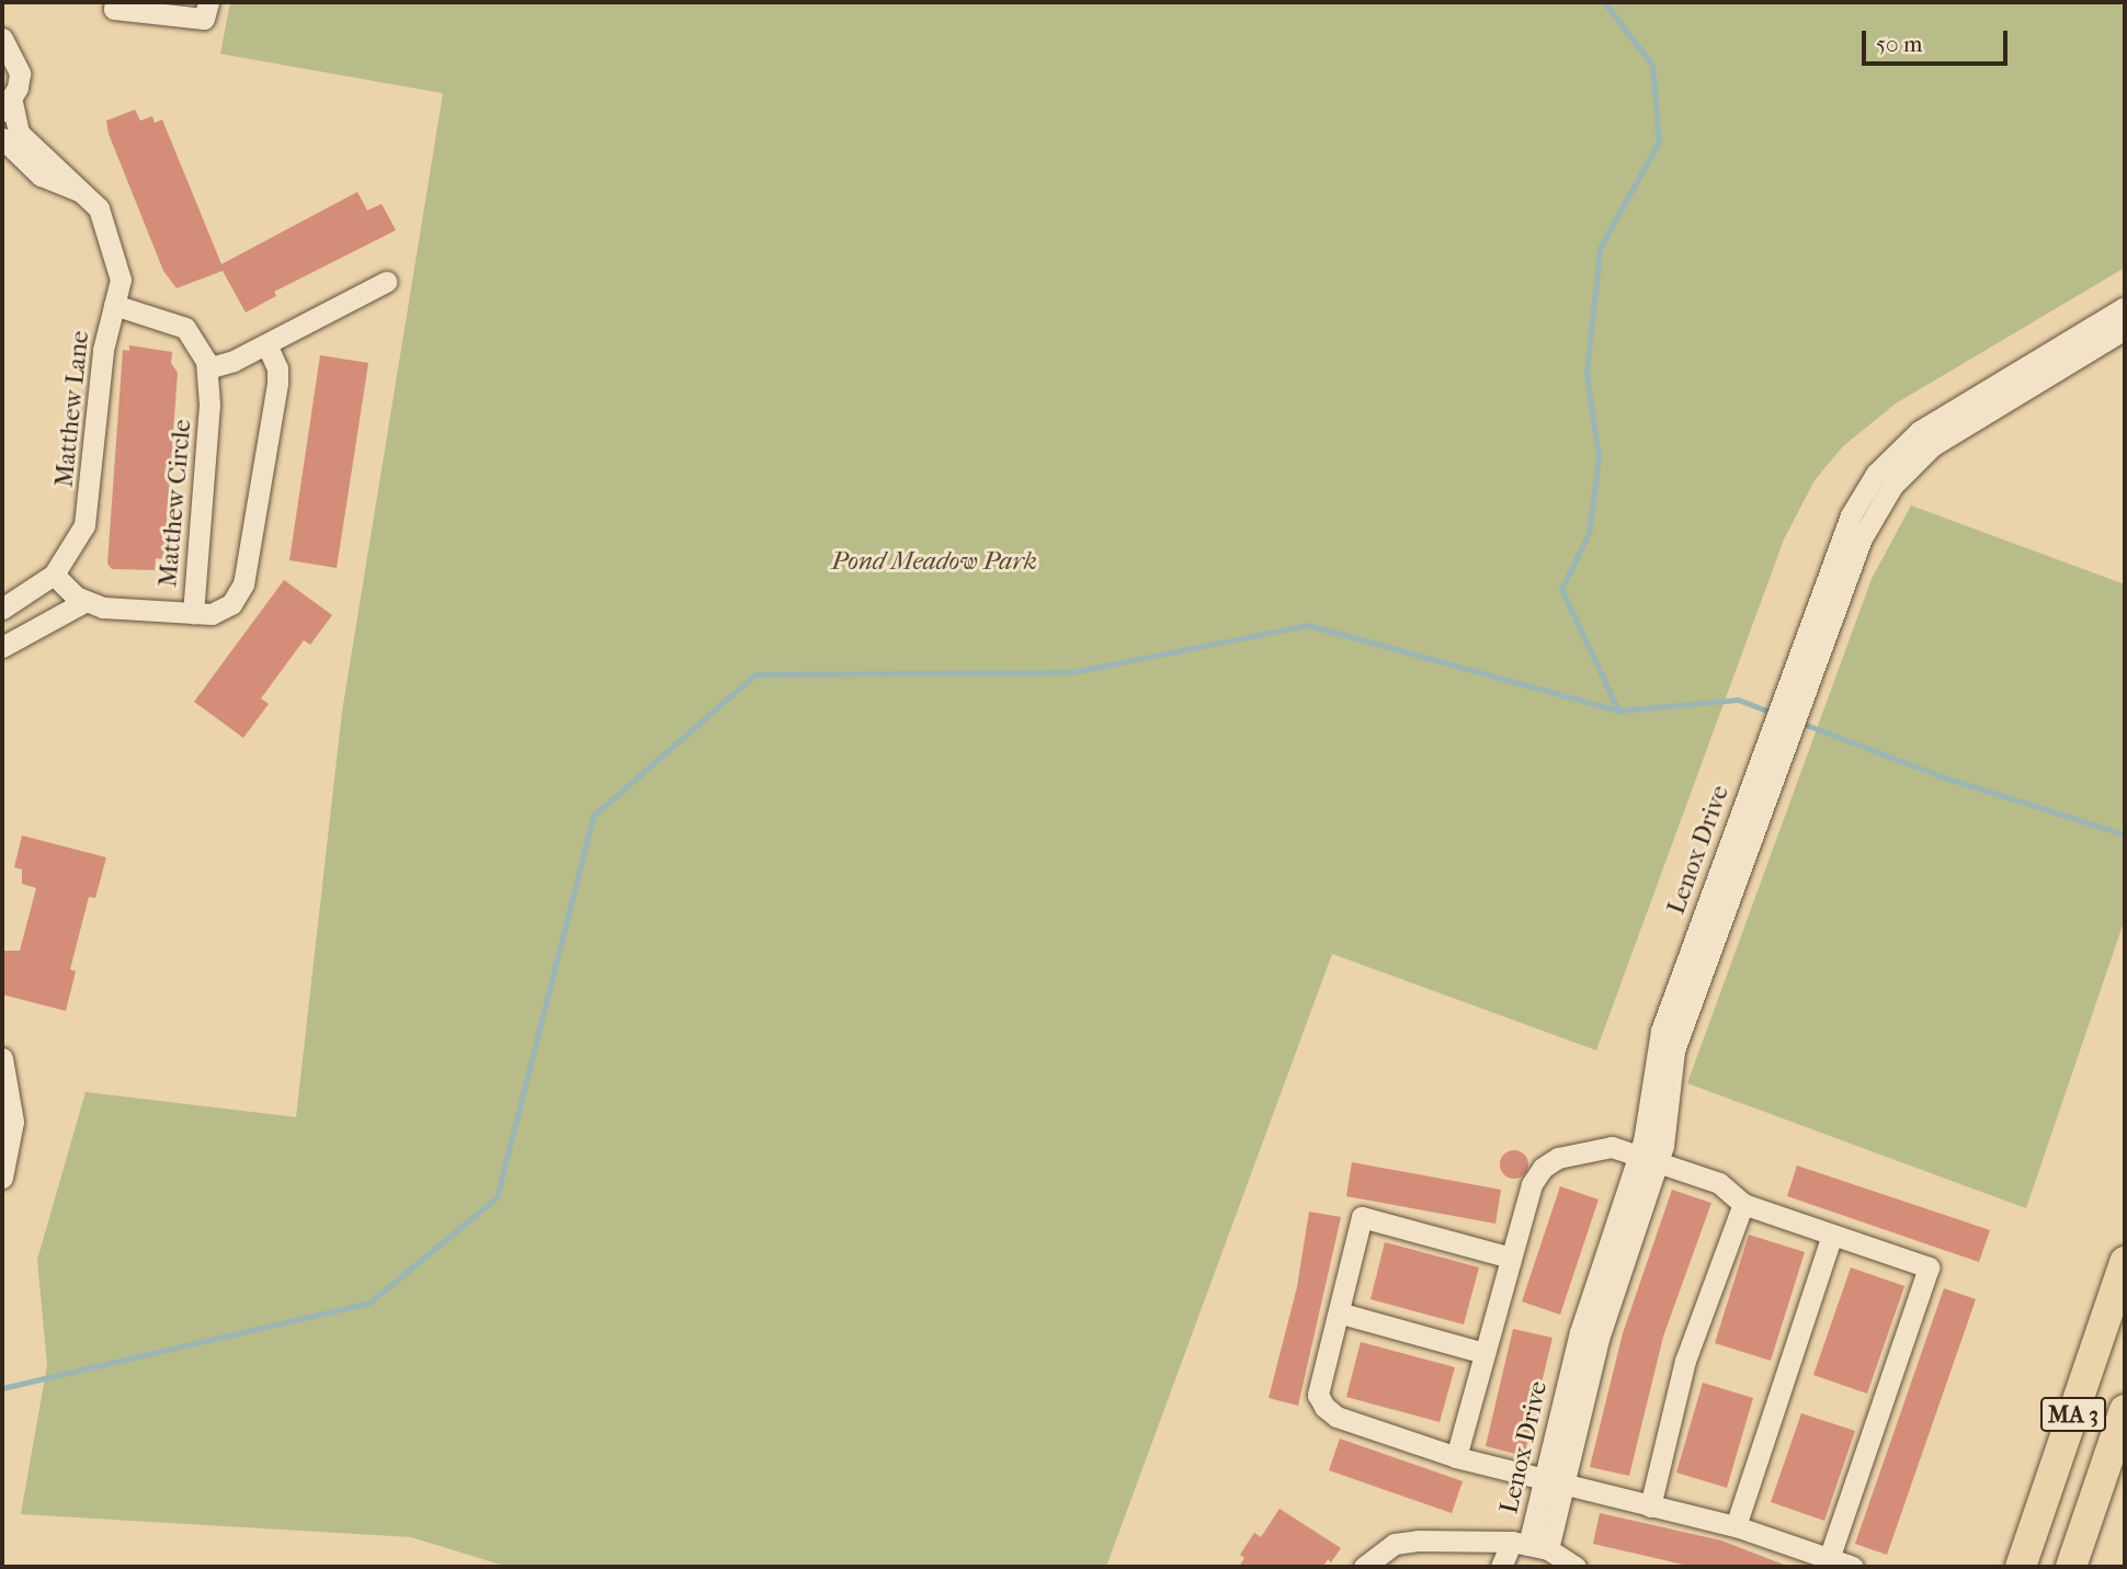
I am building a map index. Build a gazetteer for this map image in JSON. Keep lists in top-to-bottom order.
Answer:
{
  "streets": {
    "highway": ["MA 3"],
    "street": ["Matthew Lane", "Matthew Circle", "Lenox Drive"]
  },
  "crossings": [
    ["Matthew Lane", "Matthew Circle"]
  ],
  "parks": ["Pond Meadow Park"],
  "scale_bar": "50 m"
}
